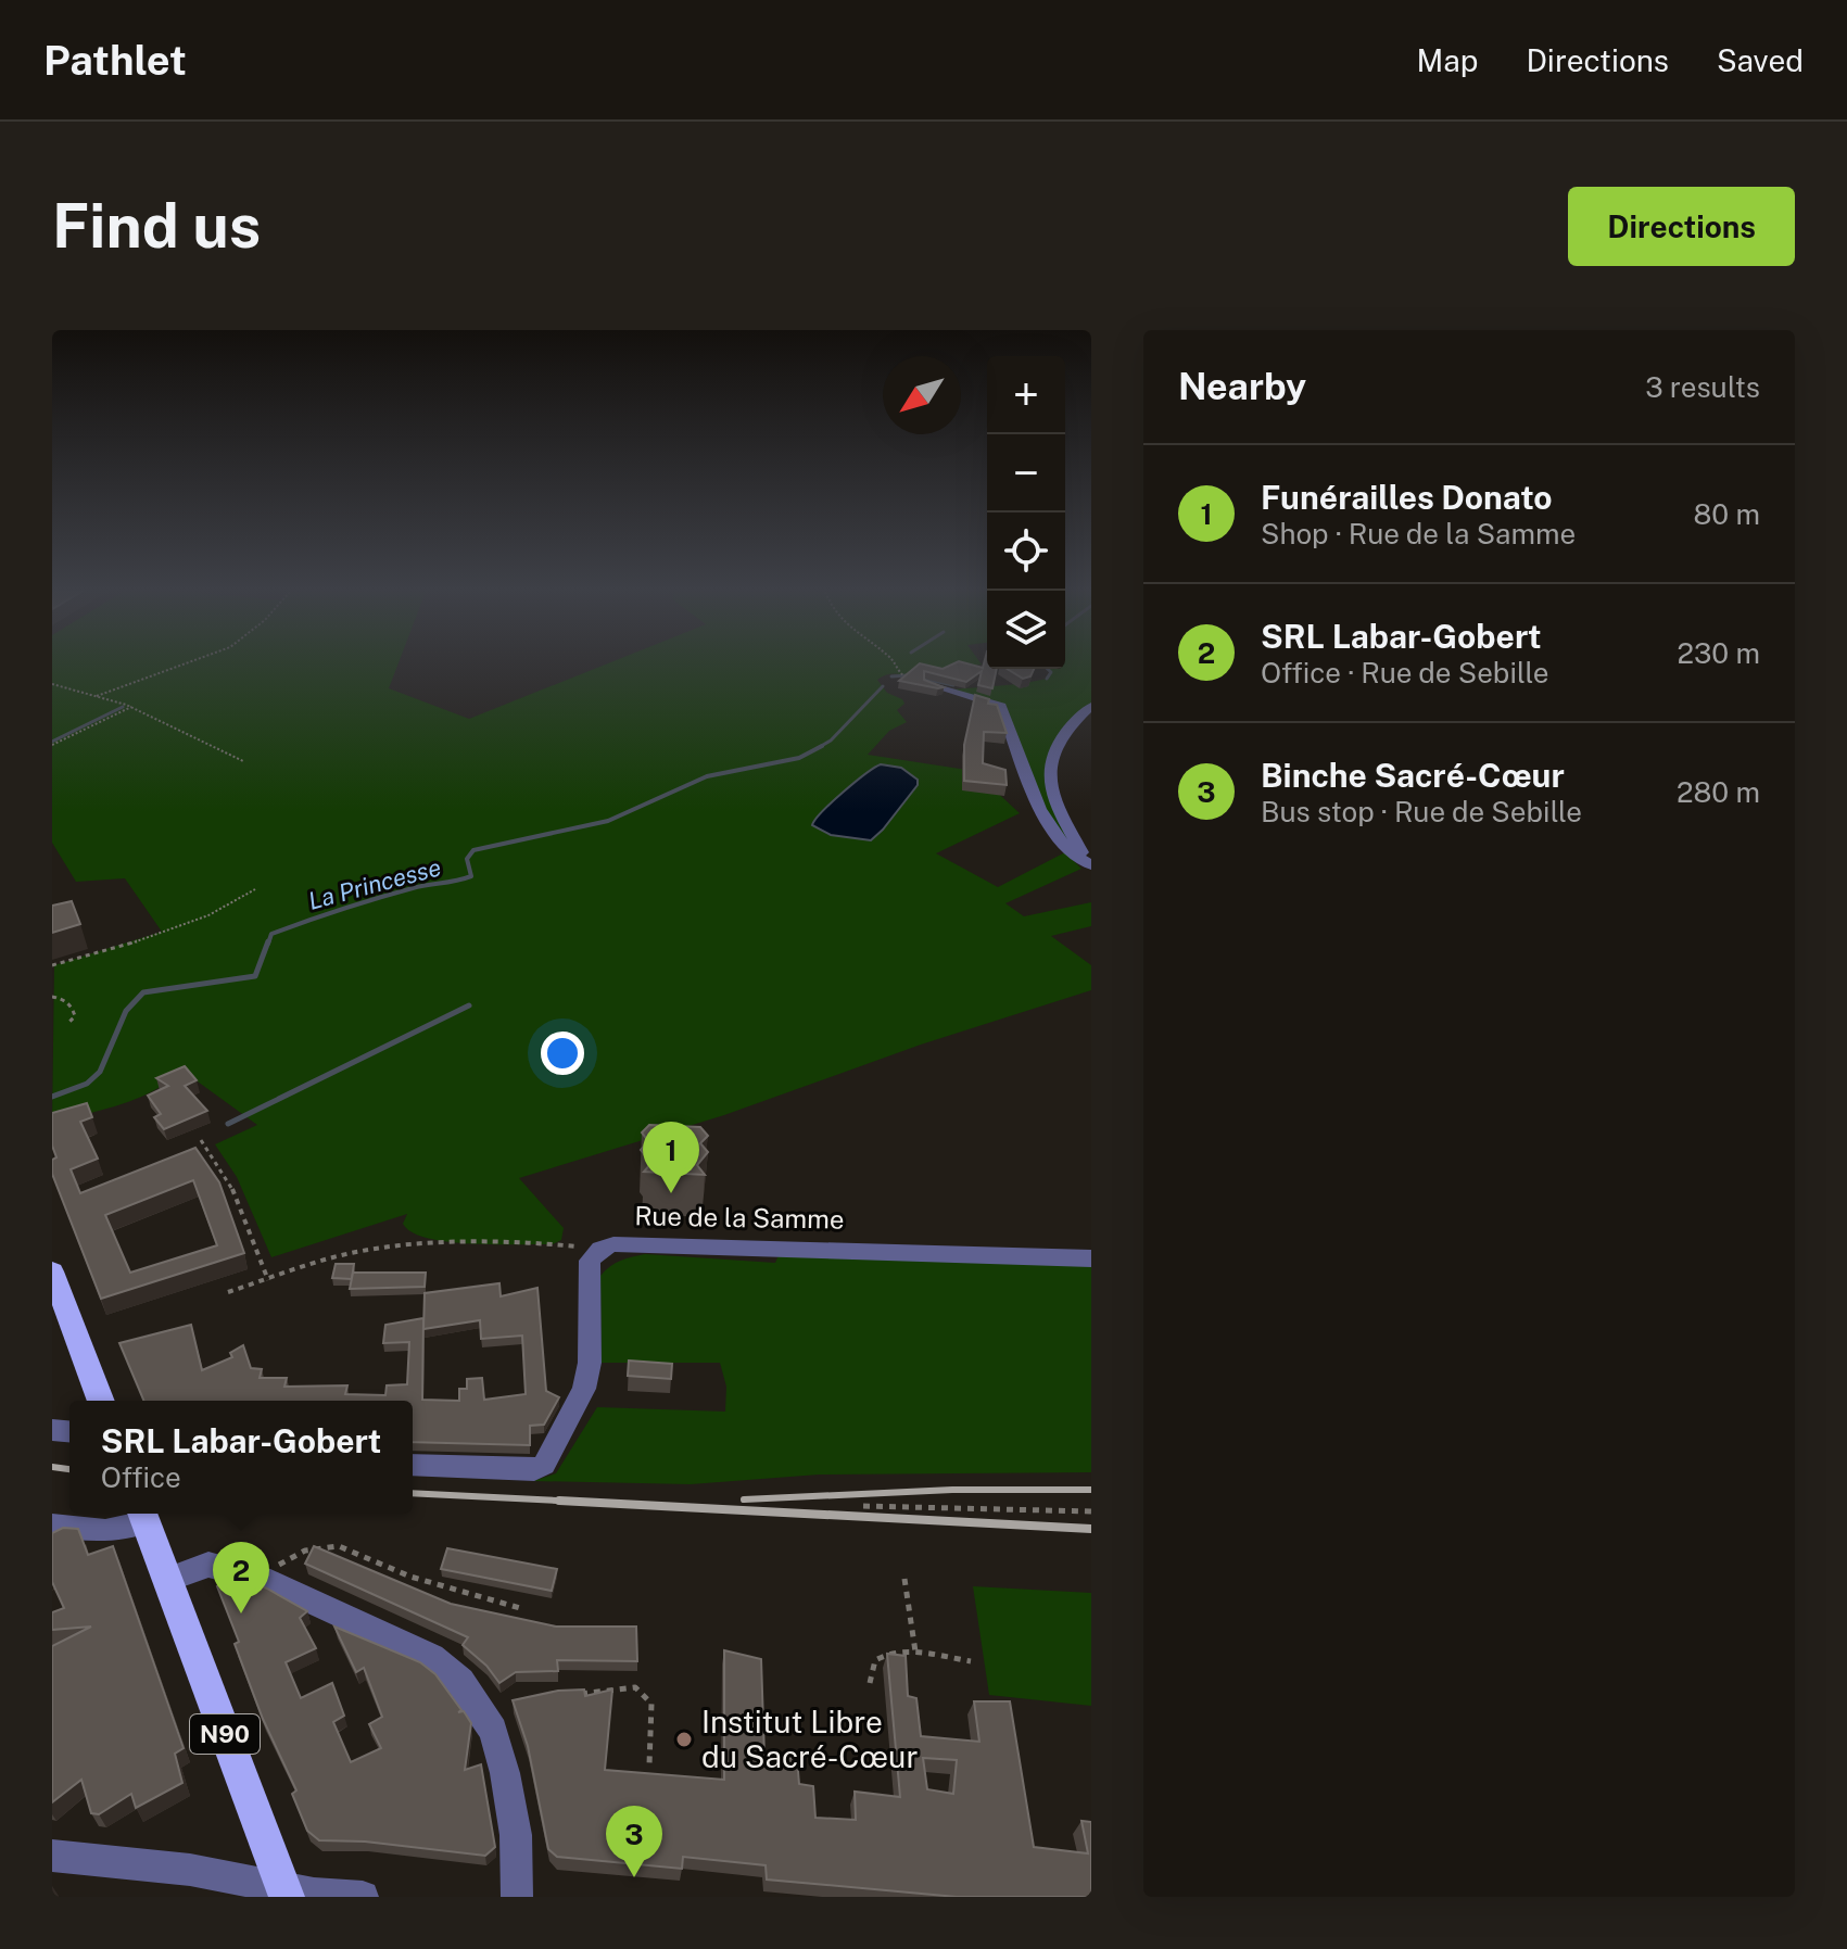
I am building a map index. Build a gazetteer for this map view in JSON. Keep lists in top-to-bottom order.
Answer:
{
  "streets": {
    "main road": ["N90"],
    "street": ["Rue de la Samme"]
  },
  "water": ["La Princesse"],
  "places": ["Institut Libre du Sacré-Cœur"],
  "north": "bottom left",
  "page": {
    "header": "Pathlet",
    "nav": ["Map", "Directions", "Saved"],
    "buttons": "Directions",
    "title": "Find us",
    "heading": ["Nearby", "3 results"],
    "map_buttons": ["+", "−"],
    "list": [
      {
        "mark": "1",
        "name": "Funérailles Donato",
        "note": "Shop · Rue de la Samme",
        "value": "80 m"
      },
      {
        "mark": "2",
        "name": "SRL Labar-Gobert",
        "note": "Office · Rue de Sebille",
        "value": "230 m"
      },
      {
        "mark": "3",
        "name": "Binche Sacré-Cœur",
        "note": "Bus stop · Rue de Sebille",
        "value": "280 m"
      }
    ],
    "pins": ["1", "2", "3"],
    "popup": ["SRL Labar-Gobert", "Office"]
  }
}
